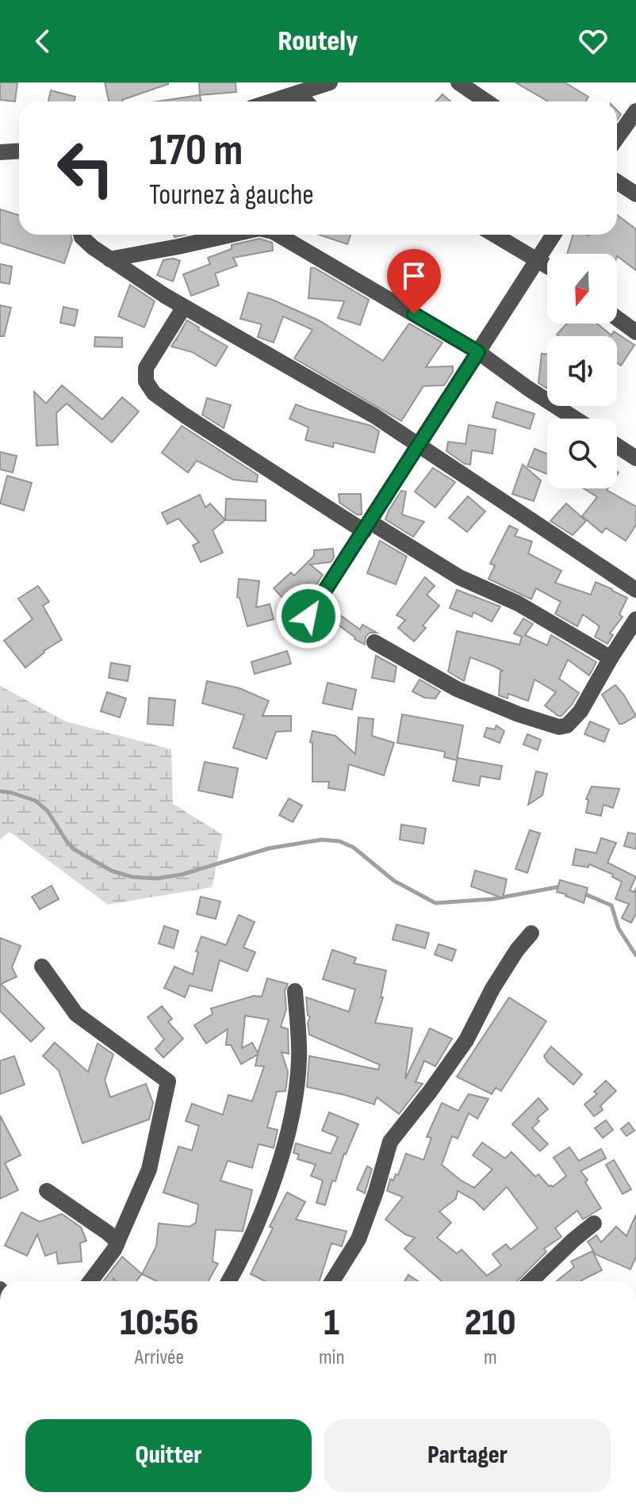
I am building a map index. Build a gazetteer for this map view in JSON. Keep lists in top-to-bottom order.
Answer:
{
  "north": "bottom",
  "page": {
    "header": "Routely",
    "turn": ["170 m", "Tournez à gauche"],
    "eta": [
      "10:56",
      "Arrivée",
      "1",
      "min",
      "210",
      "m"
    ],
    "buttons": ["Quitter", "Partager"]
  }
}
